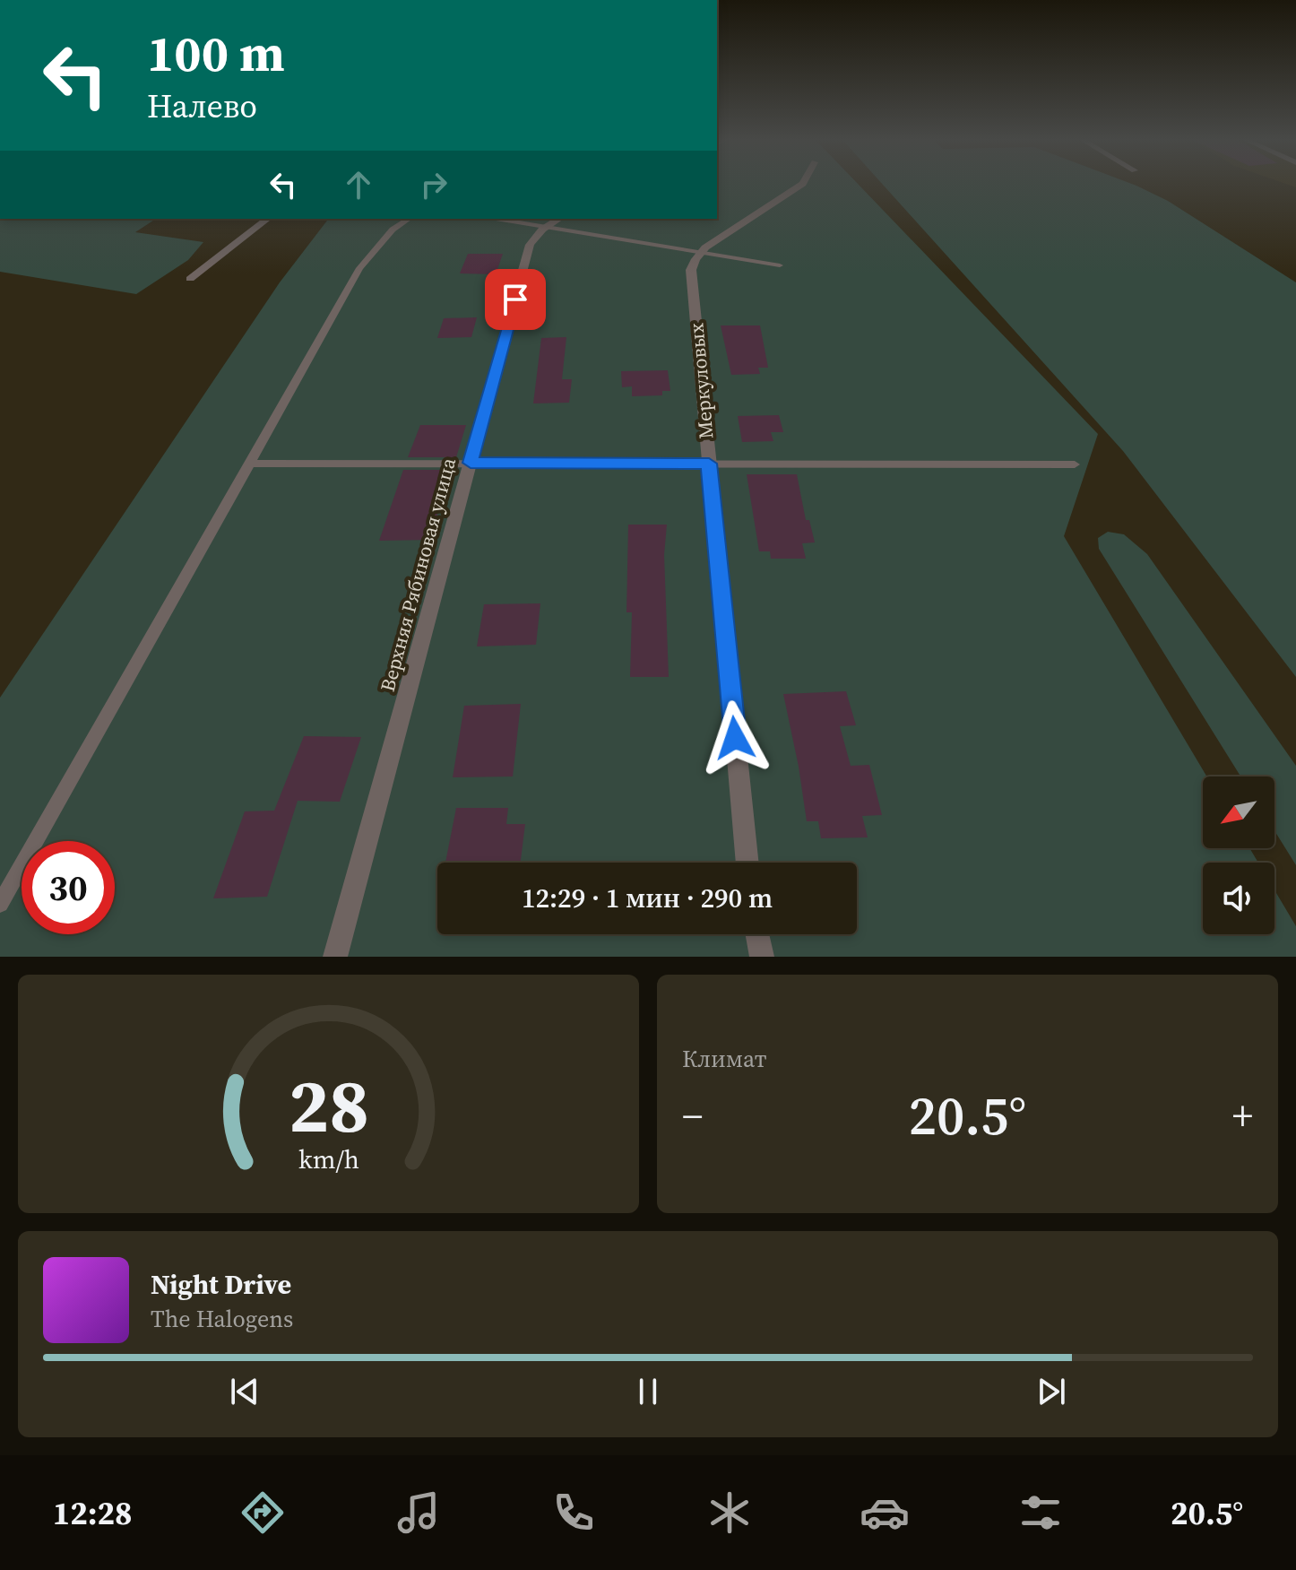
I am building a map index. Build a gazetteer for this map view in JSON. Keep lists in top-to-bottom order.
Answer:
{
  "streets": {
    "street": ["Меркуловых", "Верхняя Рябиновая улица"]
  },
  "north": "bottom left",
  "page": {
    "turn": ["100 m", "Налево"],
    "limit": "30",
    "trip": "12:29 · 1 мин · 290 m",
    "tile": "Климат",
    "heat": ["−", "20.5°", "+"],
    "song": ["Night Drive", "The Halogens"],
    "tabs": ["12:28", "20.5°"],
    "gauge": ["28", "km/h"]
  }
}
